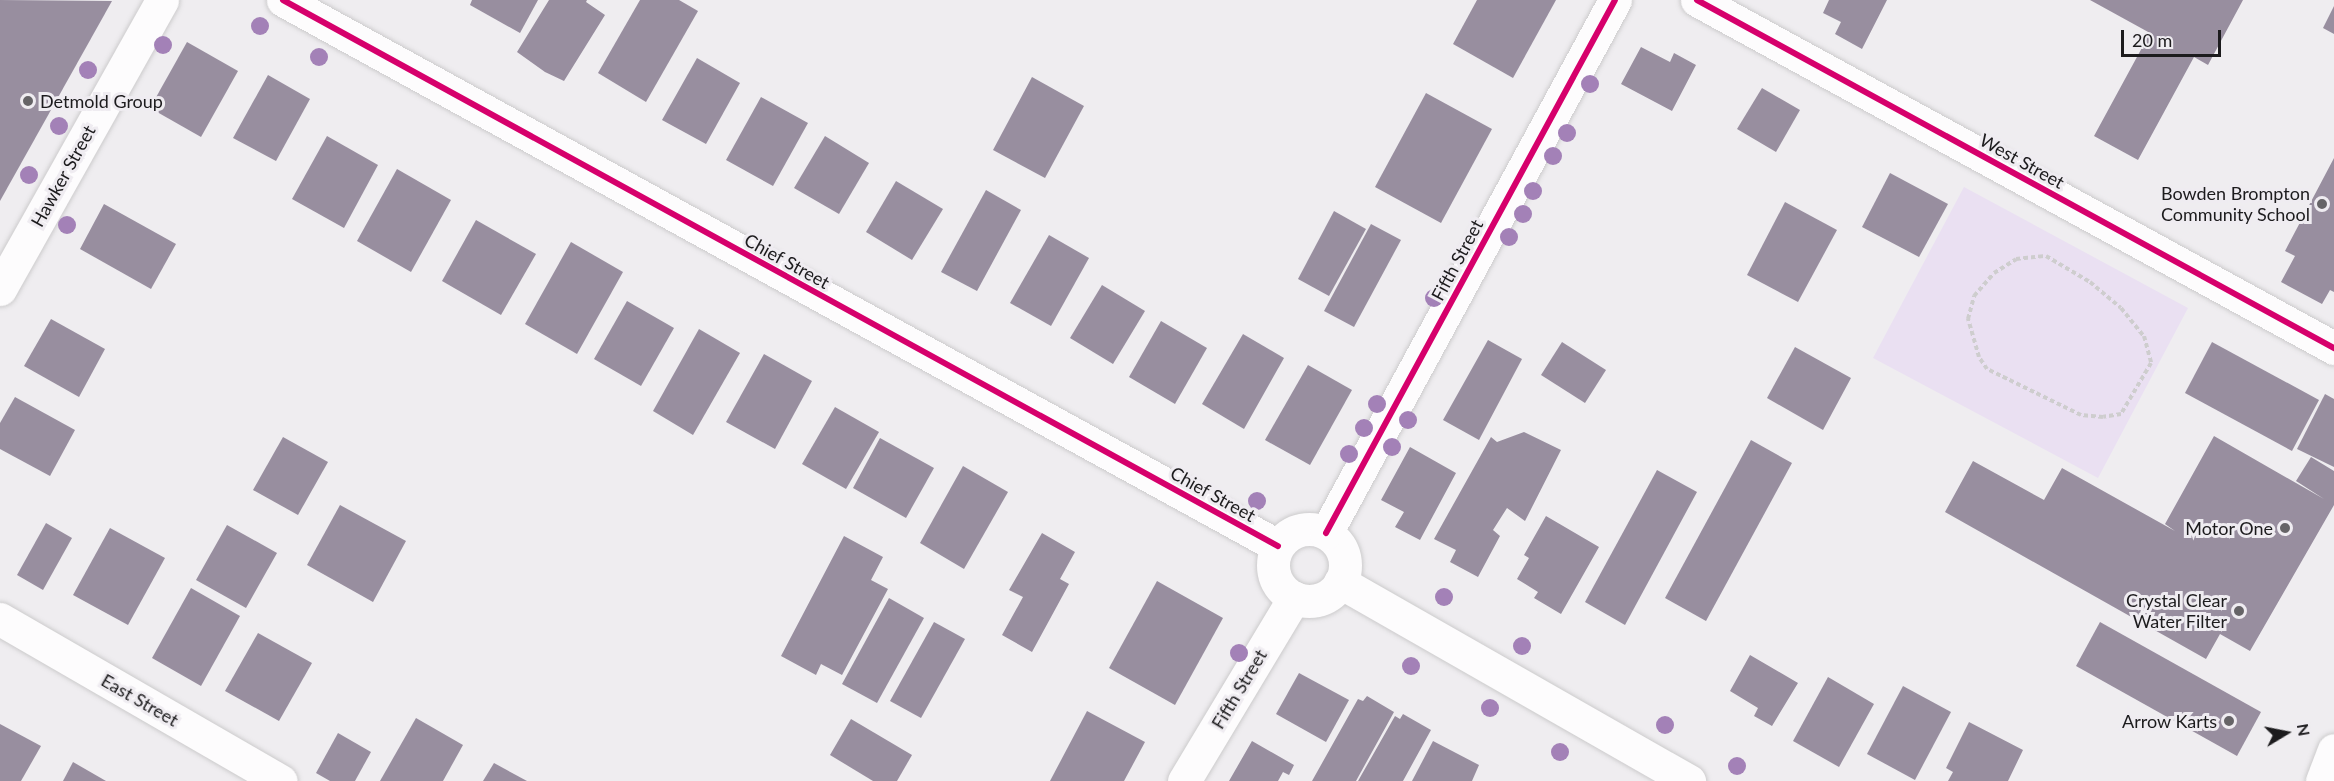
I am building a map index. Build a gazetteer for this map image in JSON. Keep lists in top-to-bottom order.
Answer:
{
  "streets": {
    "street": [
      "West Street",
      "Hawker Street",
      "Fifth Street",
      "Chief Street",
      "East Street"
    ]
  },
  "crossings": [
    ["Fifth Street", "Chief Street"]
  ],
  "places": [
    "Detmold Group",
    "Bowden Brompton Community School",
    "Motor One",
    "Crystal Clear Water Filter",
    "Arrow Karts"
  ],
  "scale_bar": "20 m",
  "north": "right"
}
